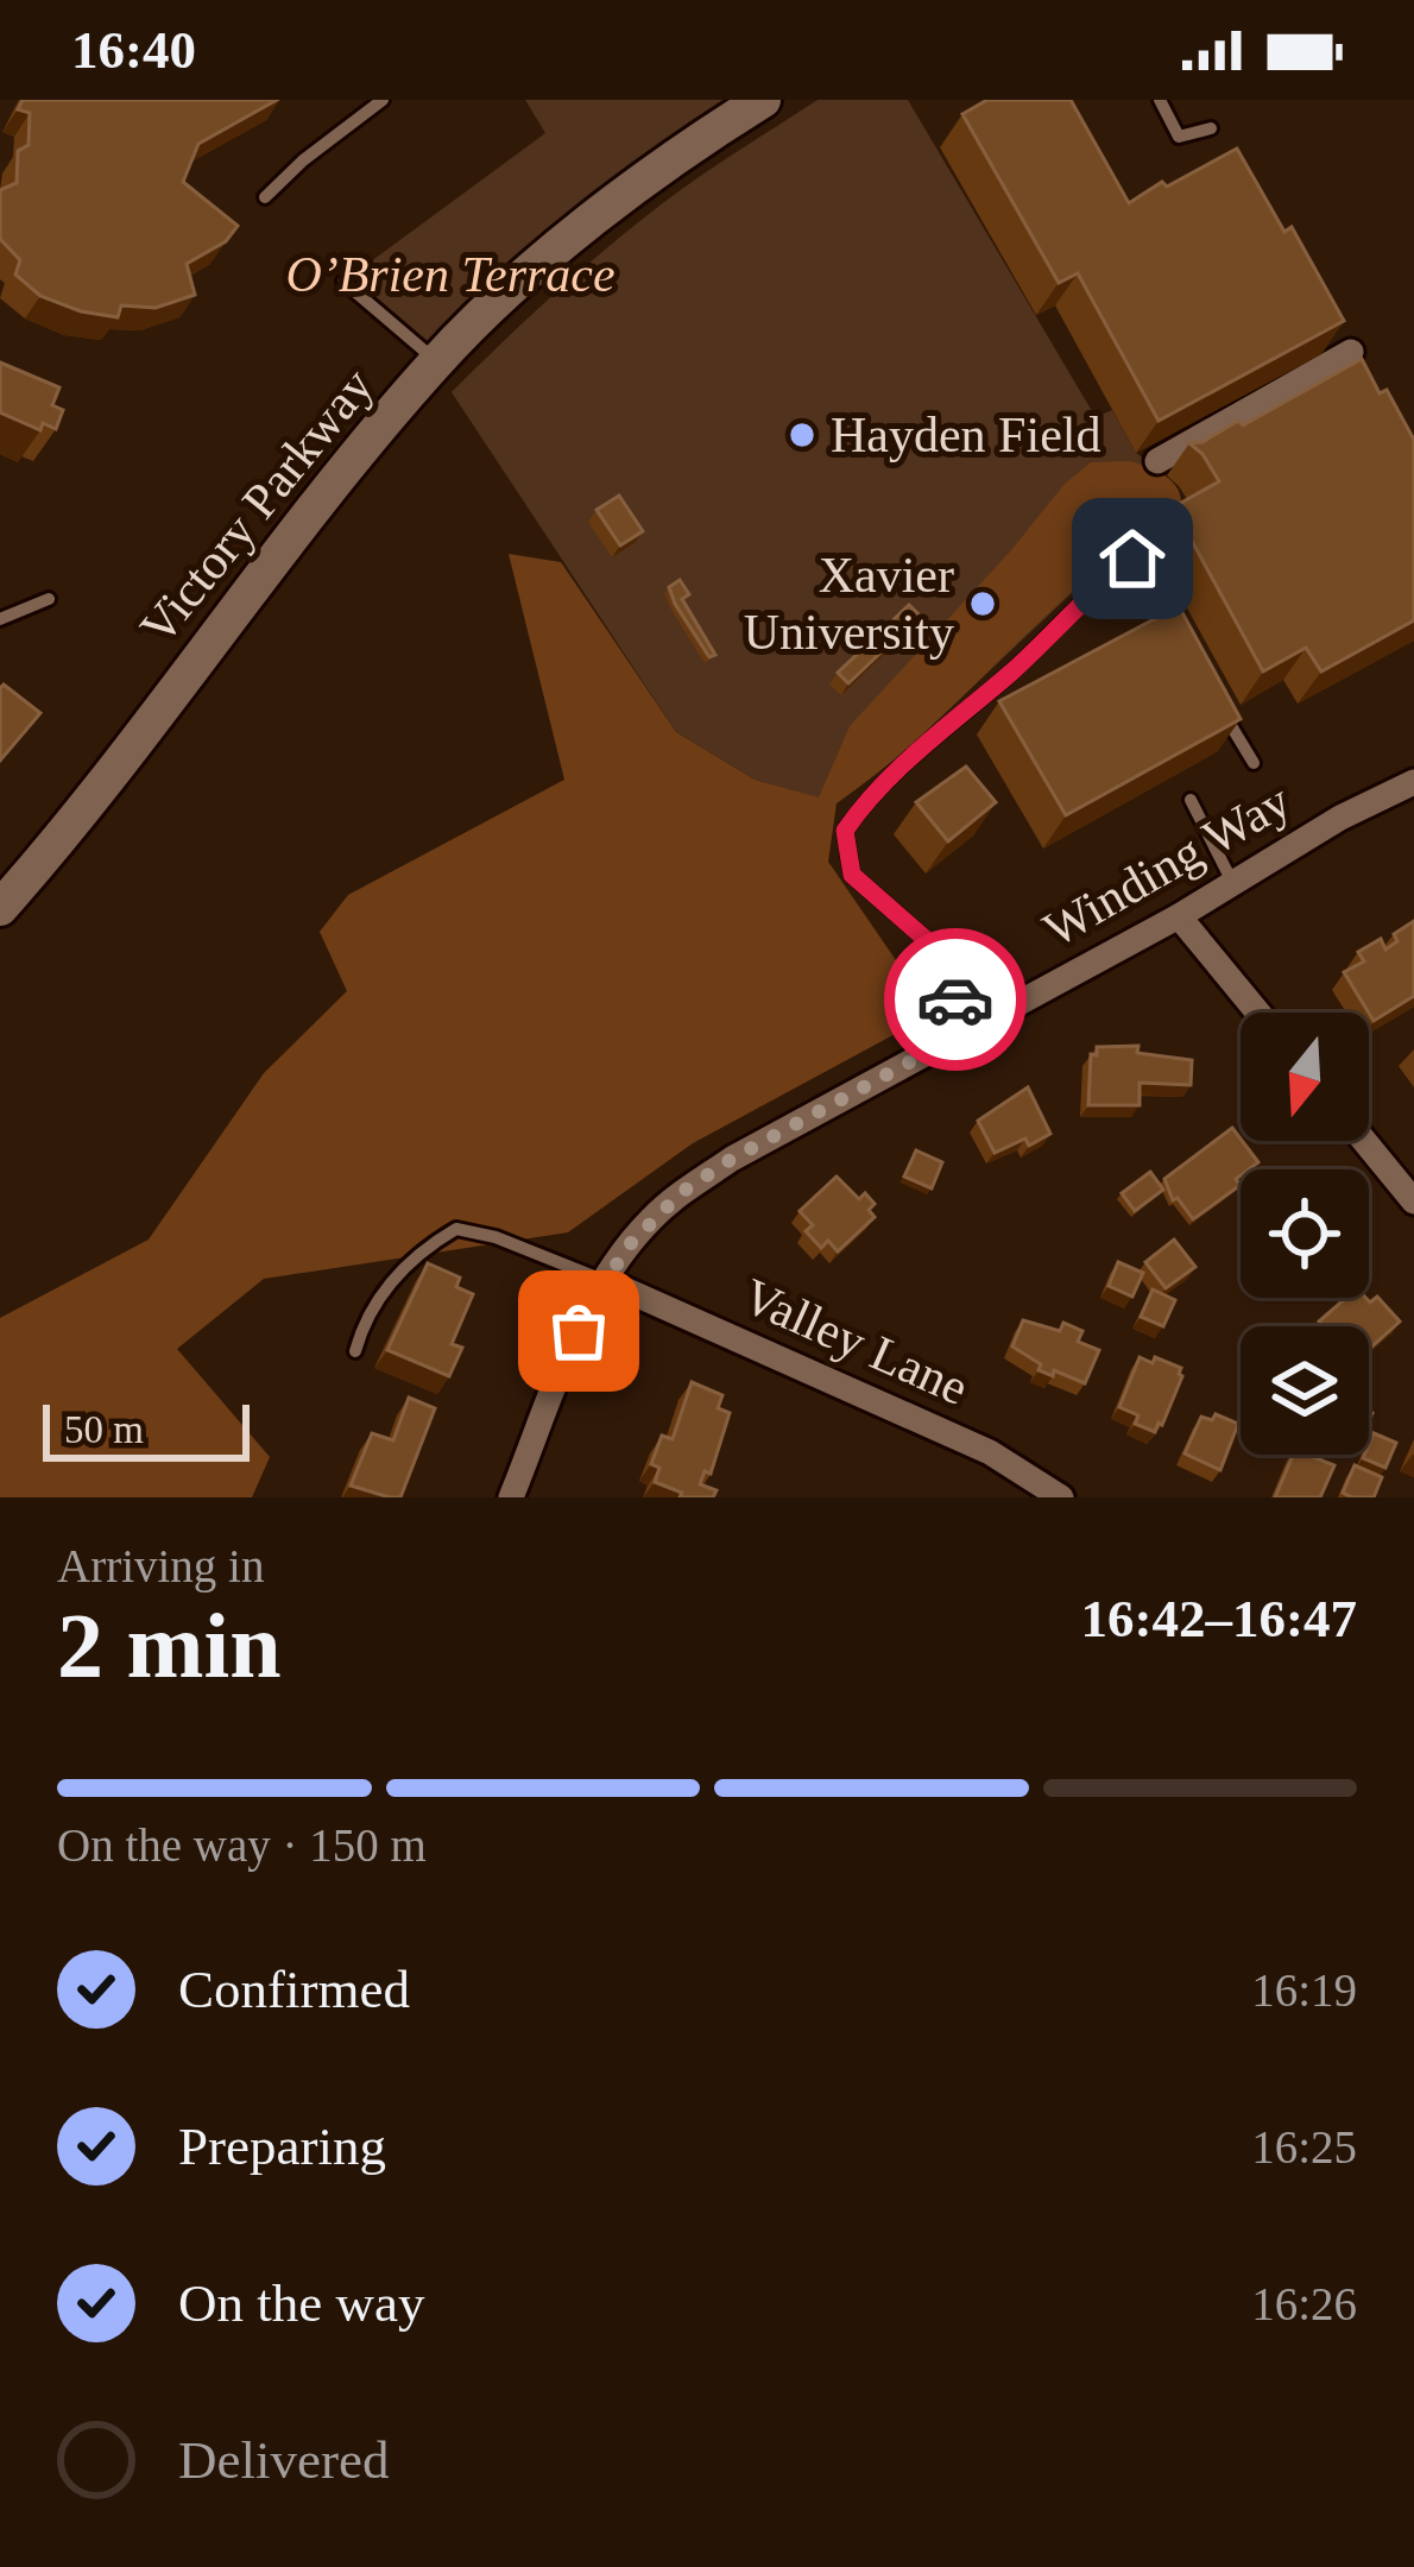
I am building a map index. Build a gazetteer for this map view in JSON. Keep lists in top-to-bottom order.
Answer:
{
  "streets": {
    "street": ["Victory Parkway", "Winding Way", "Valley Lane"]
  },
  "crossings": [
    ["Winding Way", "Valley Lane"]
  ],
  "parks": ["O’Brien Terrace"],
  "places": ["Hayden Field", "Xavier University"],
  "scale_bar": "50 m",
  "north": "bottom",
  "page": {
    "status": "16:40",
    "scale": "50 m",
    "heading": ["2 min", "Arriving in", "16:42–16:47"],
    "bar": "On the way · 150 m",
    "list": [
      ["Confirmed", "16:19"],
      ["Preparing", "16:25"],
      ["On the way", "16:26"],
      "Delivered"
    ]
  }
}
